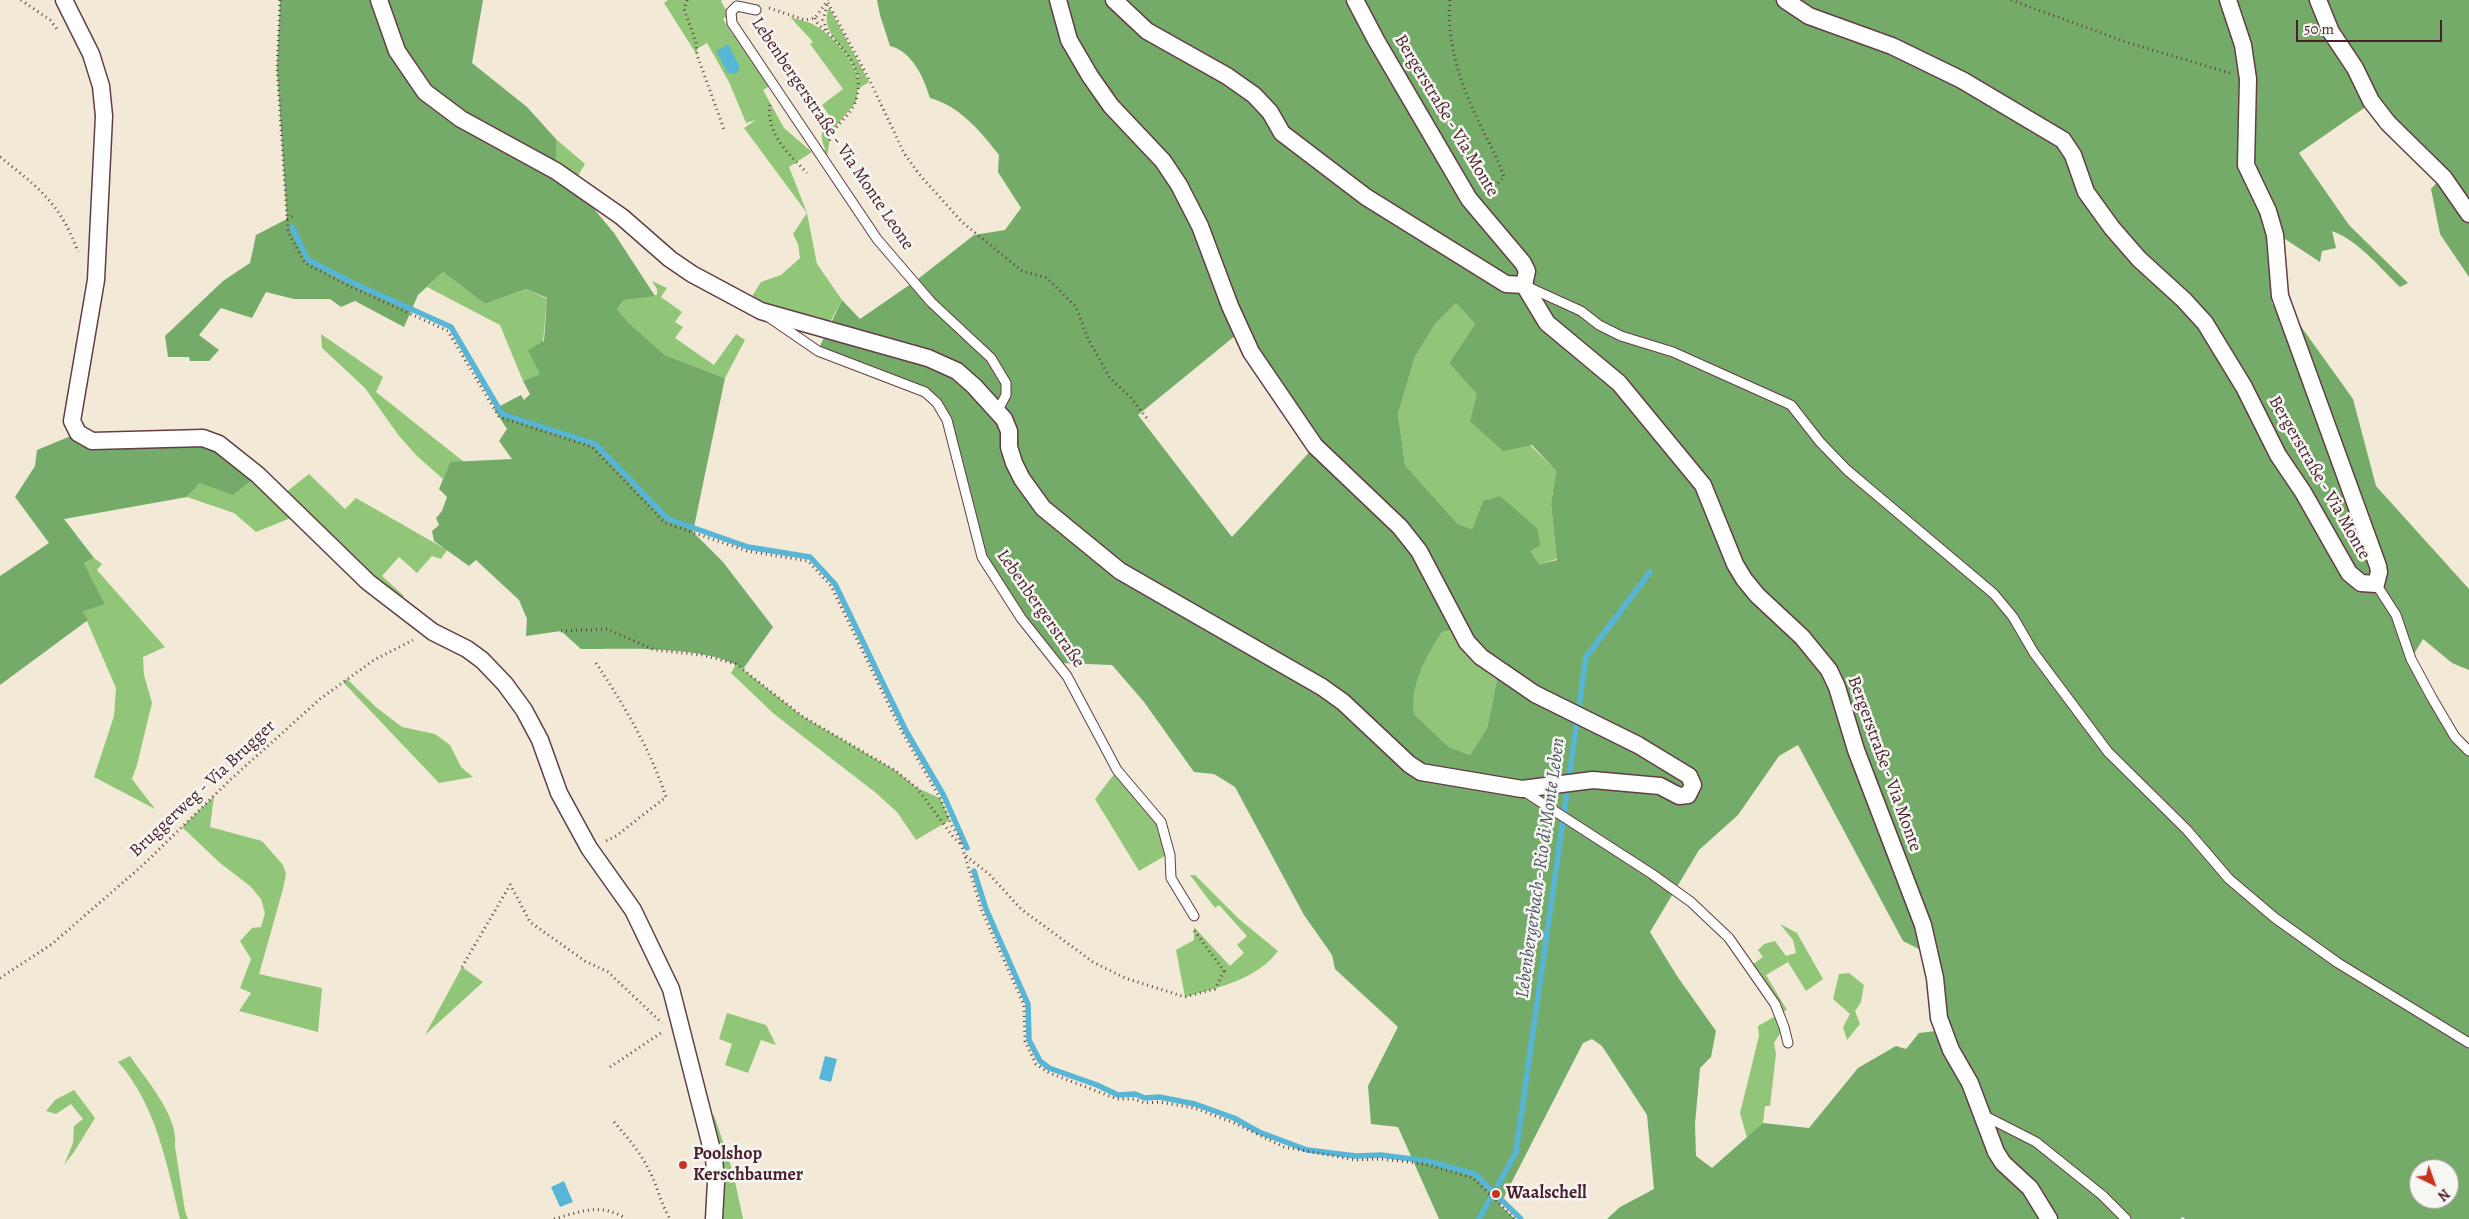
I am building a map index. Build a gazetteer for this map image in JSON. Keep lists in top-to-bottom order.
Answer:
{
  "streets": {
    "street": ["Bergerstraße - Via Monte"],
    "lane": ["Lebenbergerstraße - Via Monte Leone", "Lebenbergerstraße"],
    "path": ["Bruggerweg - Via Brugger"]
  },
  "water": ["Lebenbergerbach - Rio di Monte Leben"],
  "places": ["Poolshop Kerschbaumer", "Waalschell"],
  "scale_bar": "50 m",
  "north": "bottom right"
}
